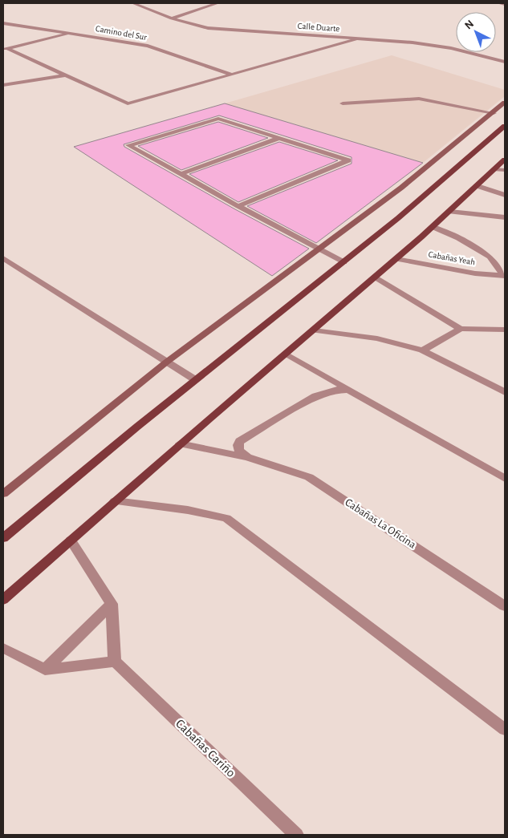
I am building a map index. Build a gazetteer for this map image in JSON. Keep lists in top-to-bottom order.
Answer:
{
  "streets": {
    "street": [
      "Calle Duarte",
      "Camino del Sur",
      "Cabañas Yeah",
      "Cabañas La Oficina",
      "Cabañas Cariño"
    ]
  },
  "north": "top left"
}
